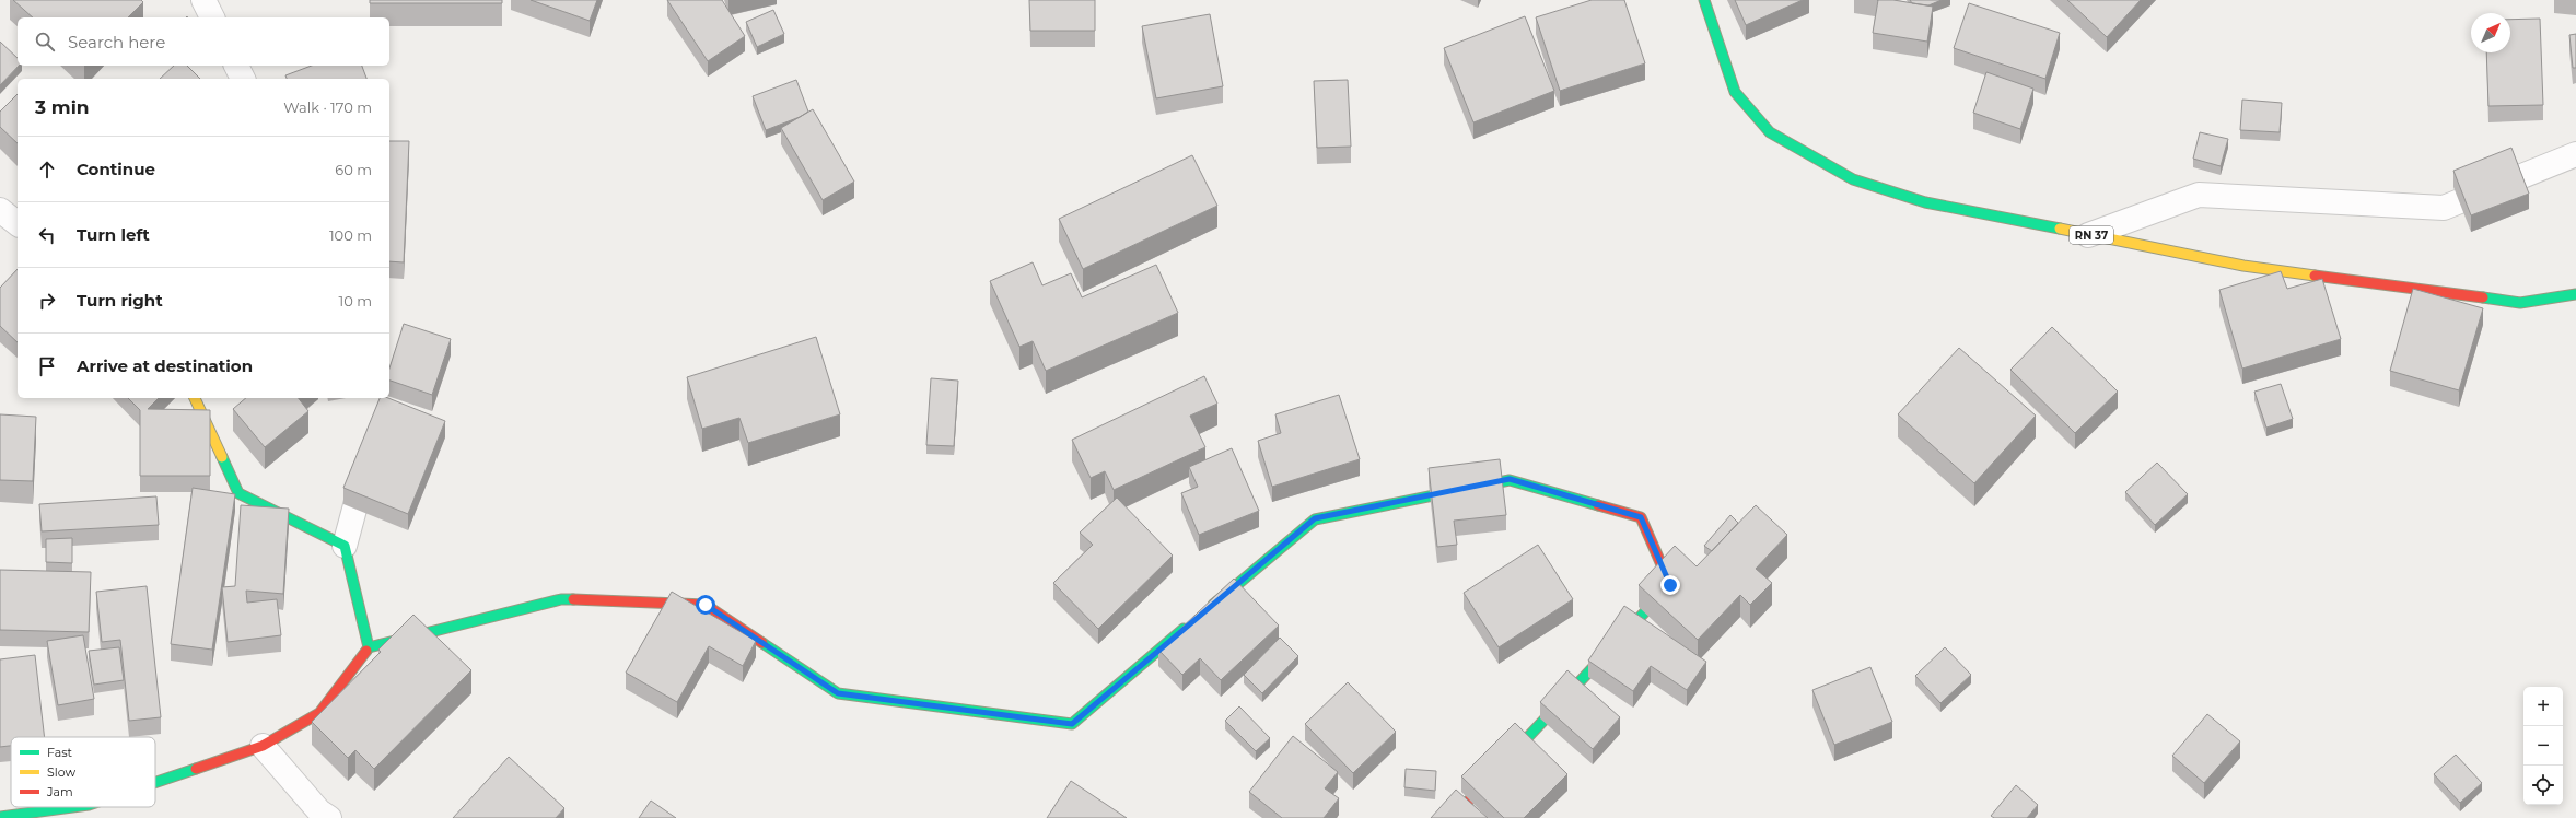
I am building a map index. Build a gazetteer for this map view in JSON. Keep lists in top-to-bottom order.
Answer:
{
  "streets": {
    "street": ["RN 37"]
  },
  "legend": ["Fast", "Slow", "Jam"],
  "north": "top right",
  "page": {
    "search": "Search here",
    "heading": ["3 min", "Walk · 170 m"],
    "list": [
      ["Continue", "60 m"],
      ["Turn left", "100 m"],
      ["Turn right", "10 m"],
      "Arrive at destination"
    ],
    "map_buttons": ["+", "−"]
  }
}
